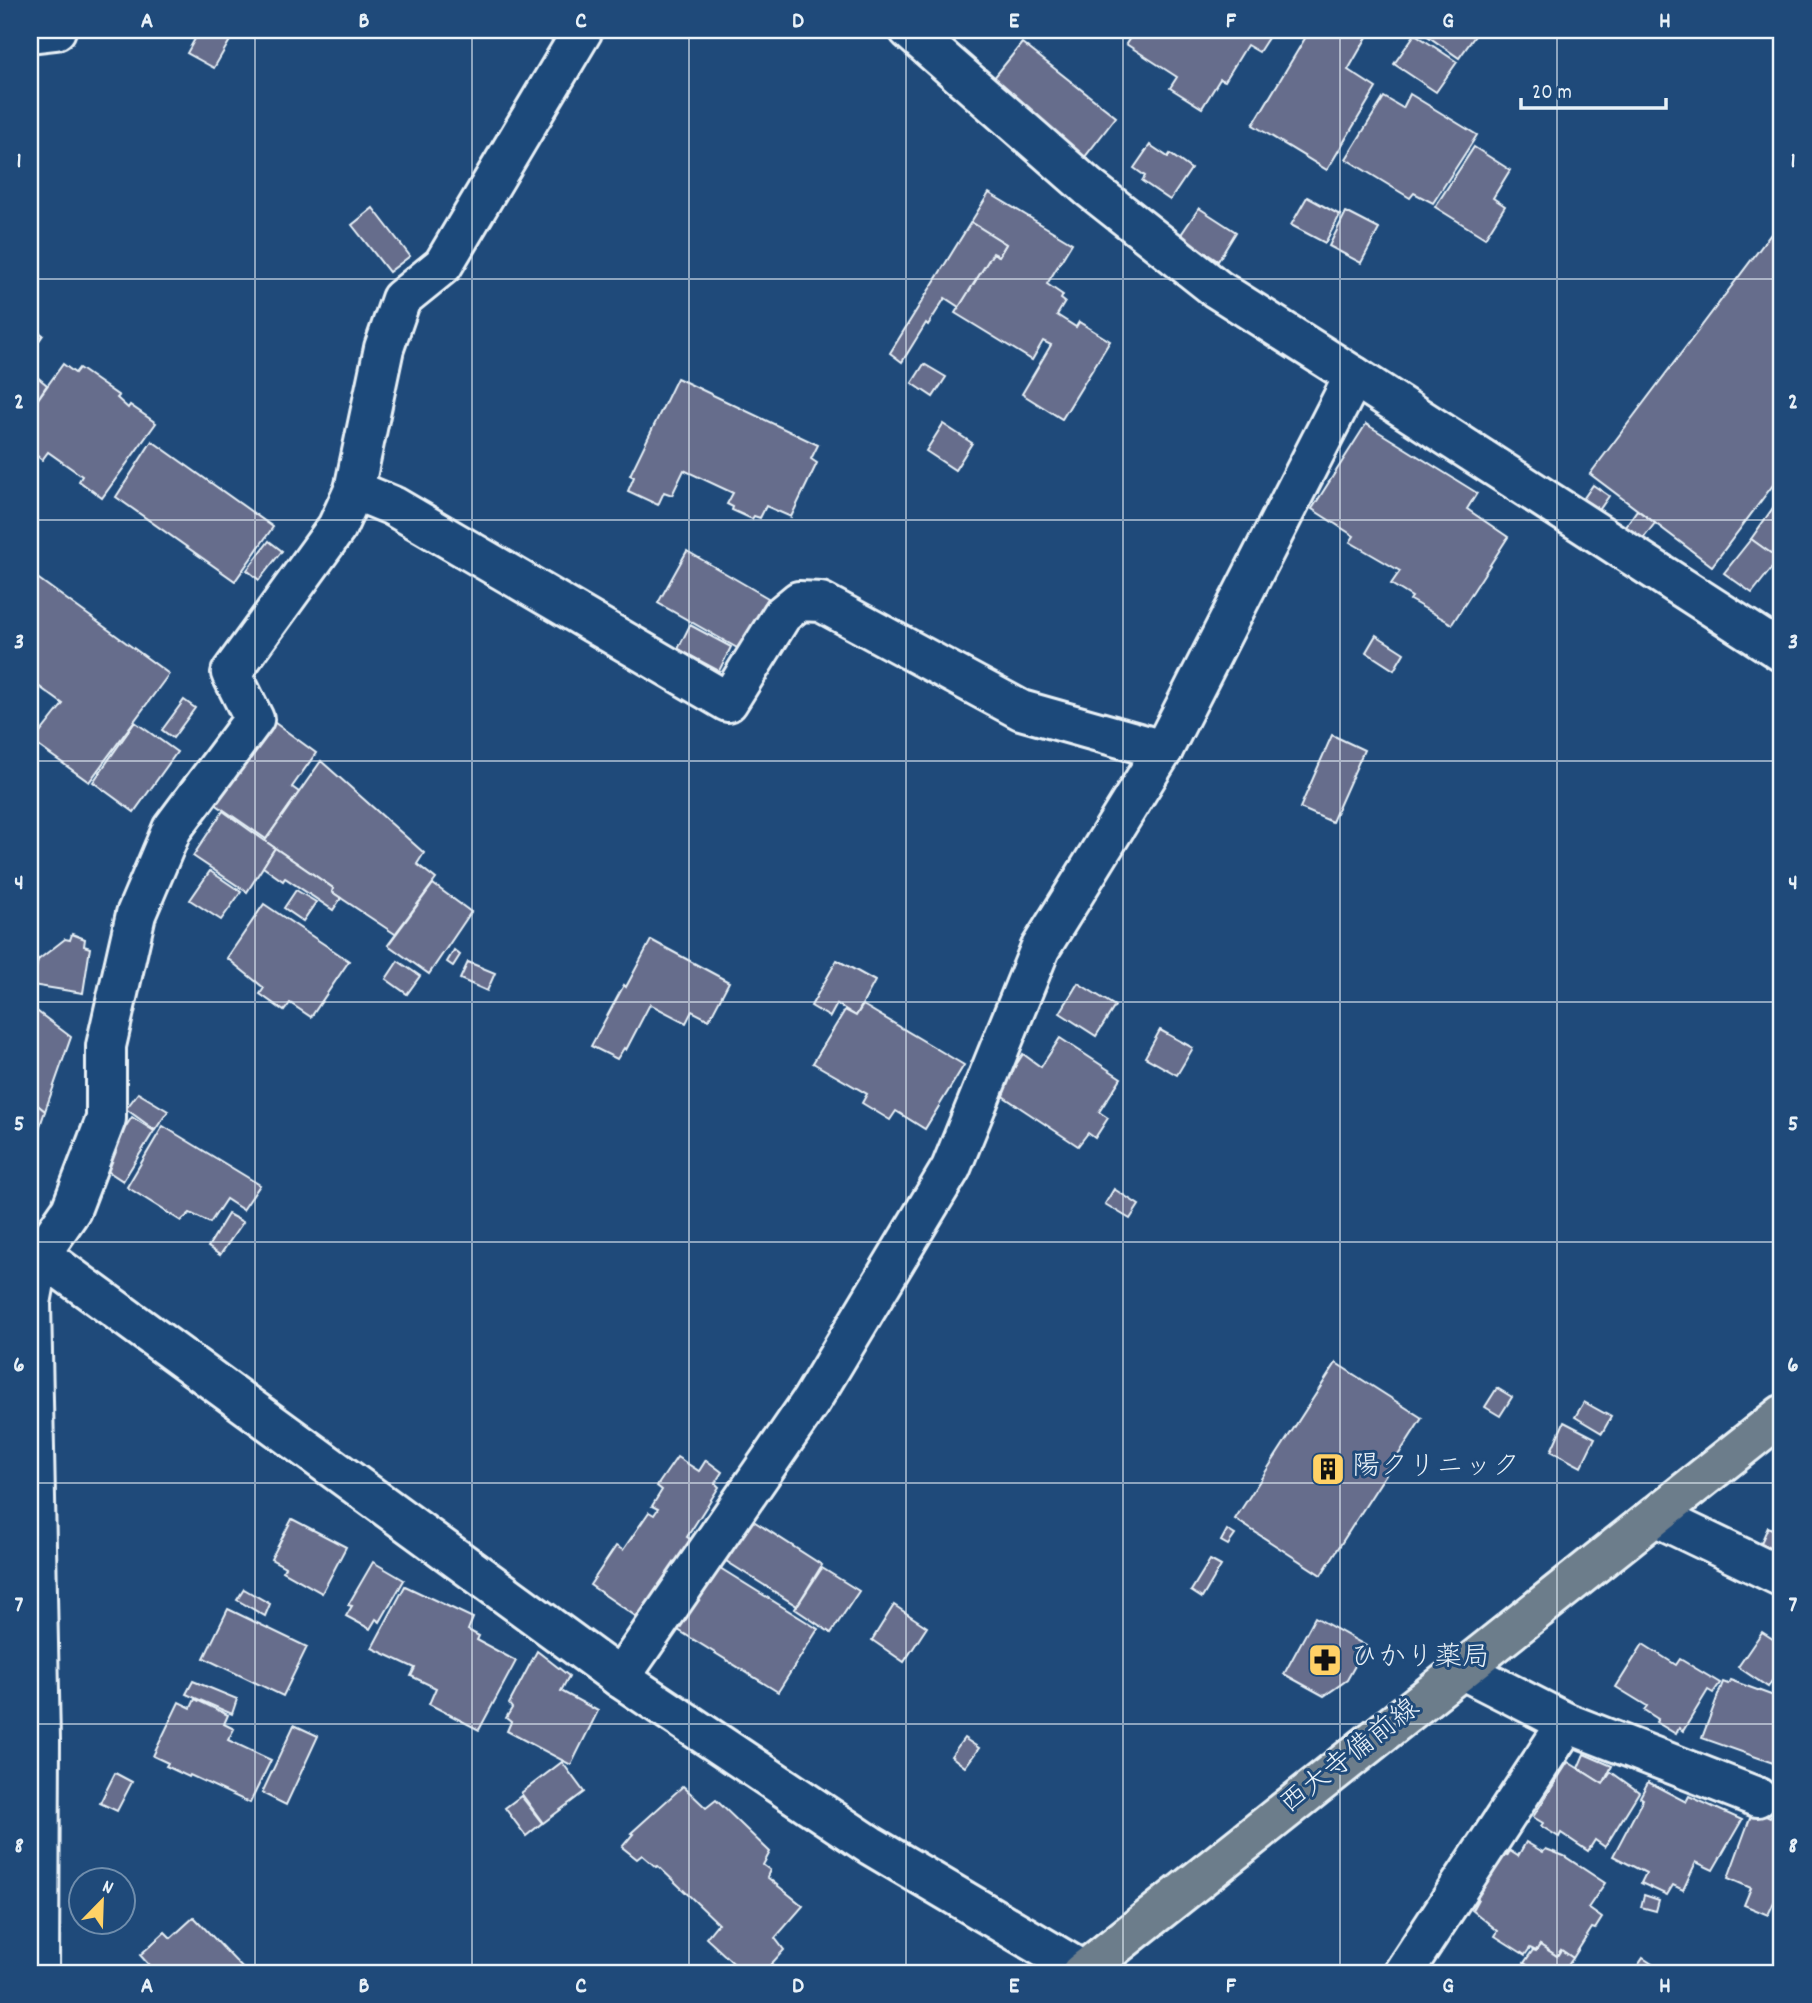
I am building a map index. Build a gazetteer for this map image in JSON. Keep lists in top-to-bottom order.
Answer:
{
  "streets": {
    "main road": ["西大寺備前線"]
  },
  "places": {
    "building": ["陽クリニック"],
    "pharmacy": ["ひかり薬局"]
  },
  "scale_bar": "20 m",
  "north": "top right",
  "grid": {
    "columns": [
      "A",
      "B",
      "C",
      "D",
      "E",
      "F",
      "G",
      "H"
    ],
    "rows": [
      "1",
      "2",
      "3",
      "4",
      "5",
      "6",
      "7",
      "8"
    ]
  }
}
